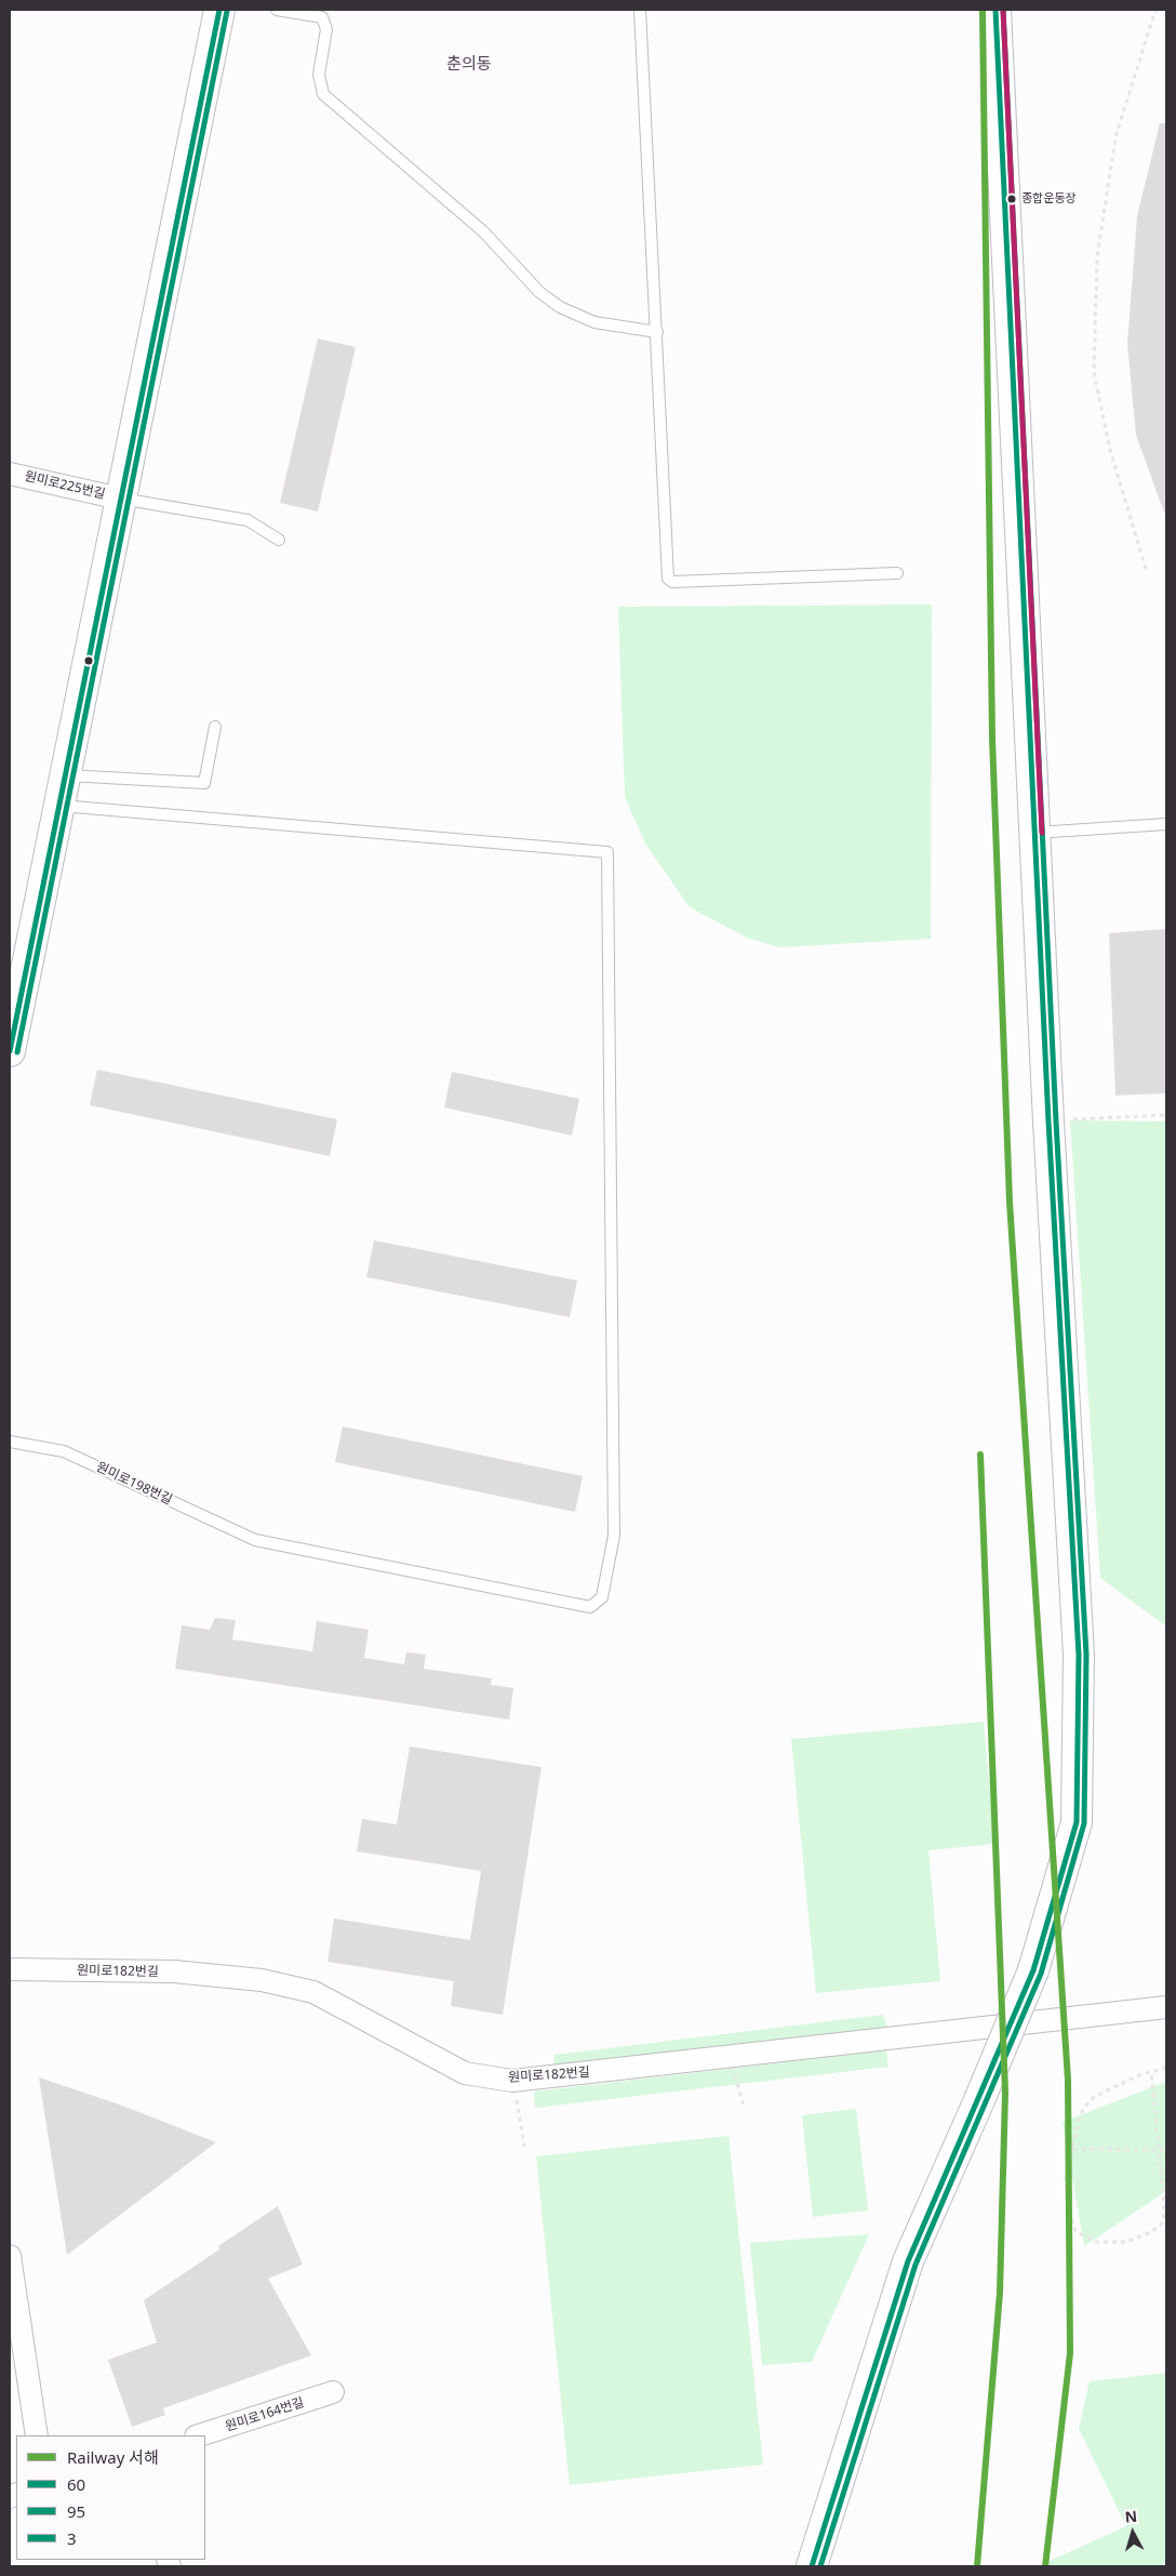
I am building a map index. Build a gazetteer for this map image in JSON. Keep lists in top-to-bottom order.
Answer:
{
  "streets": {
    "street": ["원미로225번길", "원미로182번길", "원미로164번길"],
    "lane": ["원미로198번길"]
  },
  "districts": ["춘의동"],
  "places": ["종합운동장"],
  "lines": [
    "rail line 서해",
    "transit line 60",
    "transit line 95",
    "transit line 3"
  ],
  "legend": [
    "Railway 서해",
    "60",
    "95",
    "3"
  ],
  "north": "top"
}
